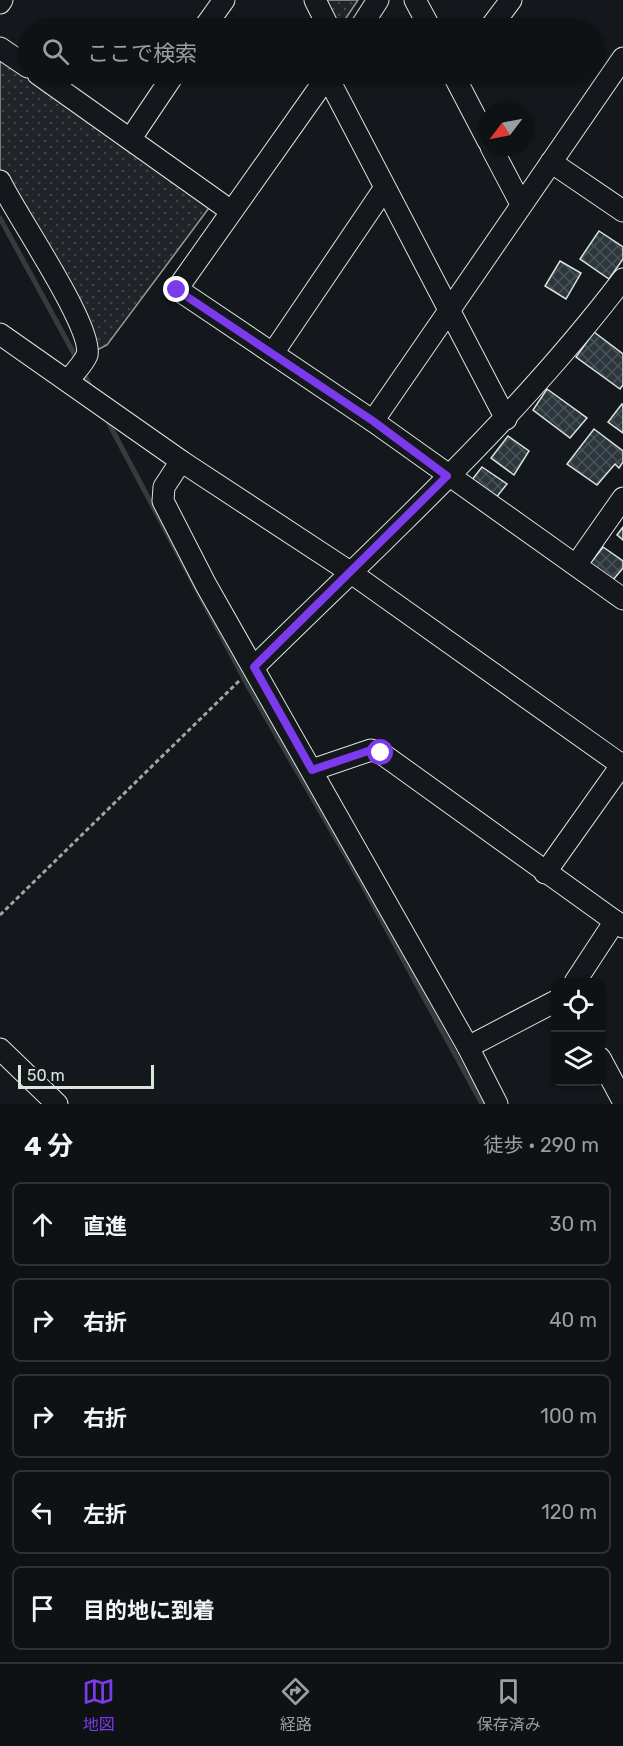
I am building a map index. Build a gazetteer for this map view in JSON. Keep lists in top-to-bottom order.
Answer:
{
  "scale_bar": "50 m",
  "north": "bottom left",
  "page": {
    "search": "ここで検索",
    "scale": "50 m",
    "heading": ["4 分", "徒歩 · 290 m"],
    "list": [
      ["直進", "30 m"],
      ["右折", "40 m"],
      ["右折", "100 m"],
      ["左折", "120 m"],
      "目的地に到着"
    ],
    "nav": ["地図", "経路", "保存済み"]
  }
}
